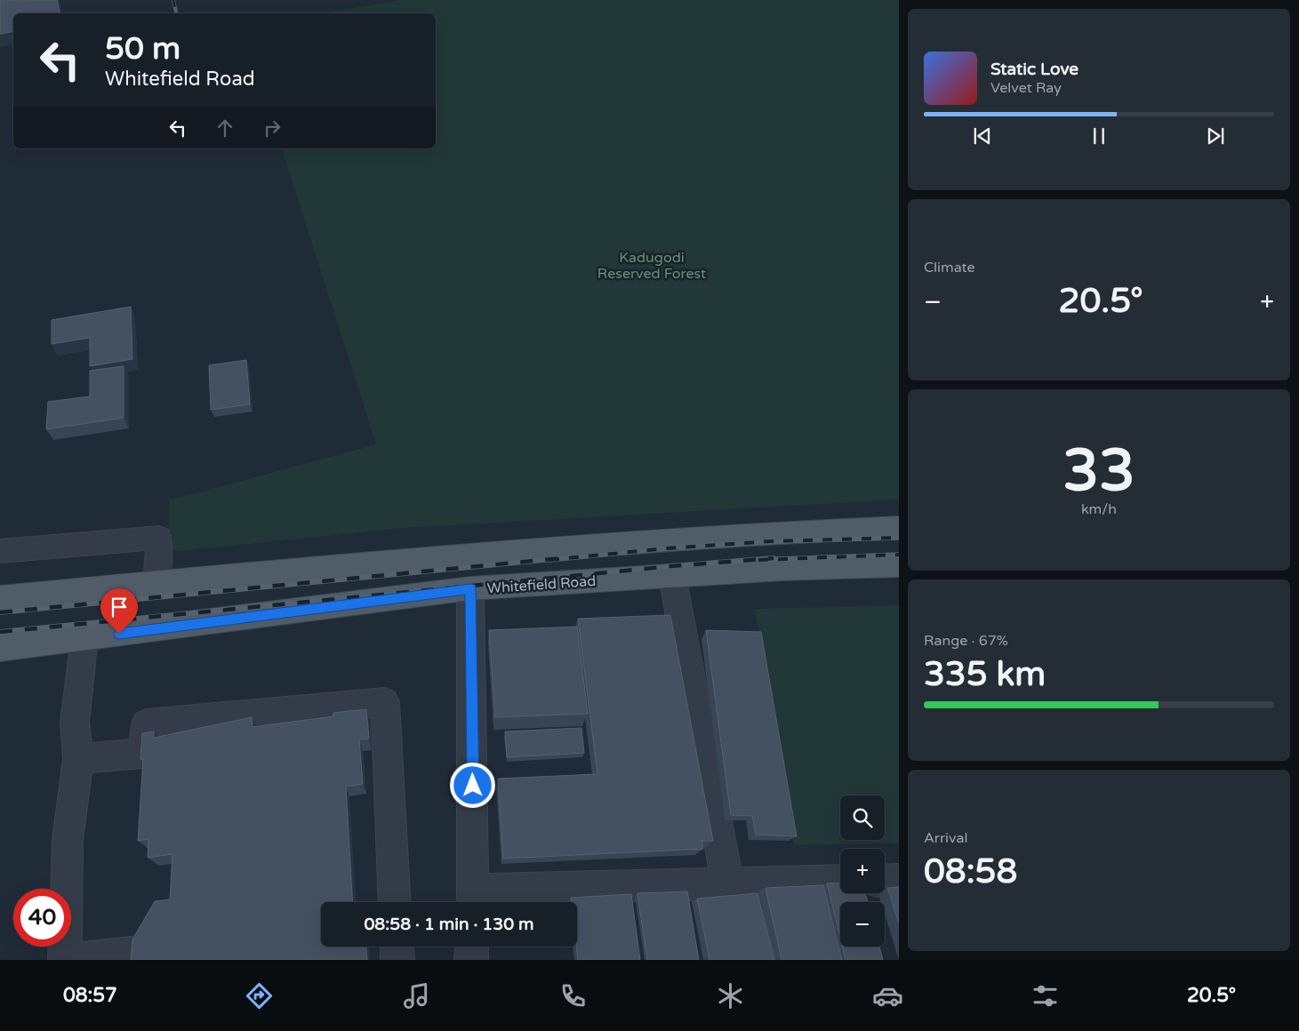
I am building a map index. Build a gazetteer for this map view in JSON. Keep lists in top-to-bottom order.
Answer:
{
  "streets": {
    "main road": ["Whitefield Road"]
  },
  "parks": ["Kadugodi Reserved Forest"],
  "page": {
    "turn": ["50 m", "Whitefield Road"],
    "song": ["Static Love", "Velvet Ray"],
    "tile": [
      "Climate",
      ["33", "km/h"],
      ["Range · 67%", "335 km"],
      ["Arrival", "08:58"]
    ],
    "heat": ["−", "20.5°", "+"],
    "map_buttons": ["+", "−"],
    "limit": "40",
    "trip": "08:58 · 1 min · 130 m",
    "tabs": ["08:57", "20.5°"]
  }
}
